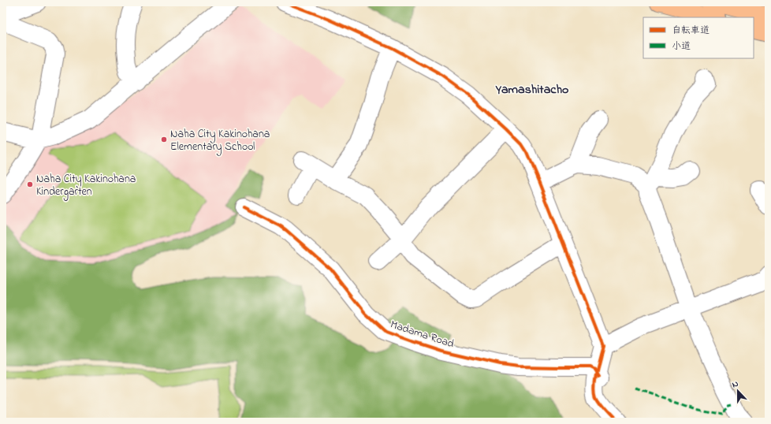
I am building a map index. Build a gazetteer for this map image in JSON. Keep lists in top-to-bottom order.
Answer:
{
  "streets": {
    "street": ["Madama Road"]
  },
  "districts": ["Yamashitacho"],
  "places": ["Naha City Kakinohana Elementary School", "Naha City Kakinohana Kindergarten"],
  "legend": ["自転車道", "小道"],
  "north": "top"
}
